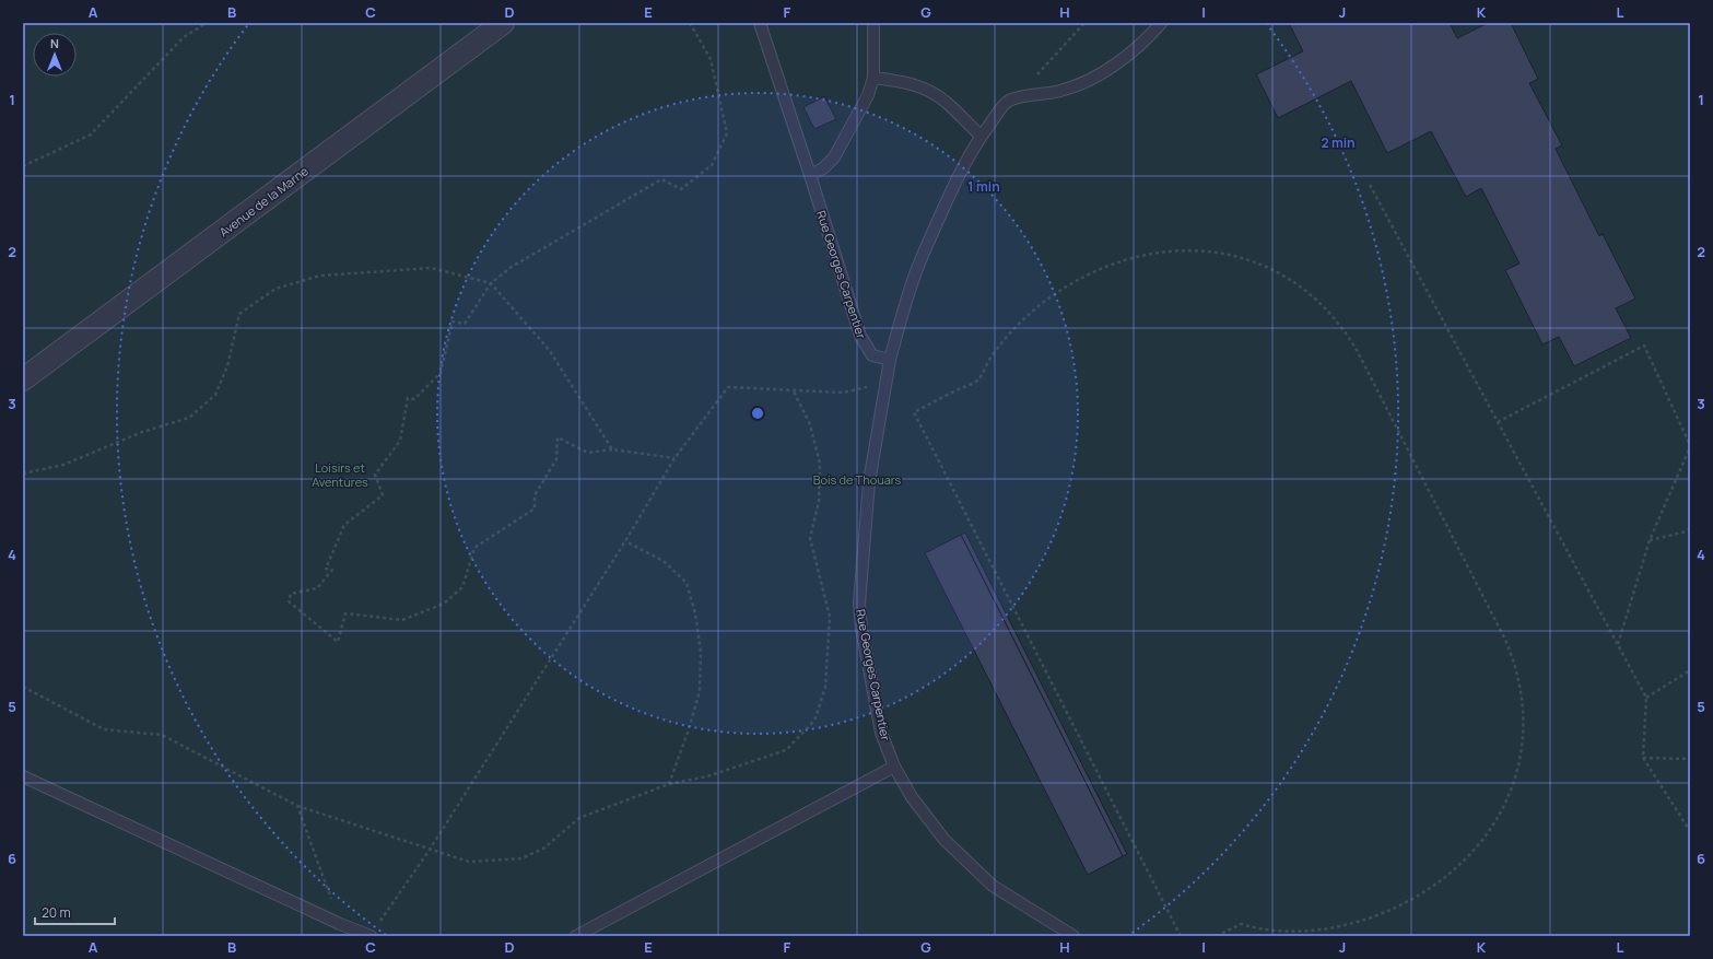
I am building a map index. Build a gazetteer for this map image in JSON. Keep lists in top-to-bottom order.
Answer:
{
  "streets": {
    "street": ["Avenue de la Marne"],
    "lane": ["Rue Georges Carpentier"]
  },
  "parks": ["Loisirs et Aventures", "Bois de Thouars"],
  "scale_bar": "20 m",
  "north": "top",
  "grid": {
    "columns": [
      "A",
      "B",
      "C",
      "D",
      "E",
      "F",
      "G",
      "H",
      "I",
      "J",
      "K",
      "L"
    ],
    "rows": [
      "1",
      "2",
      "3",
      "4",
      "5",
      "6"
    ]
  },
  "rings": ["2 min", "1 min"]
}
